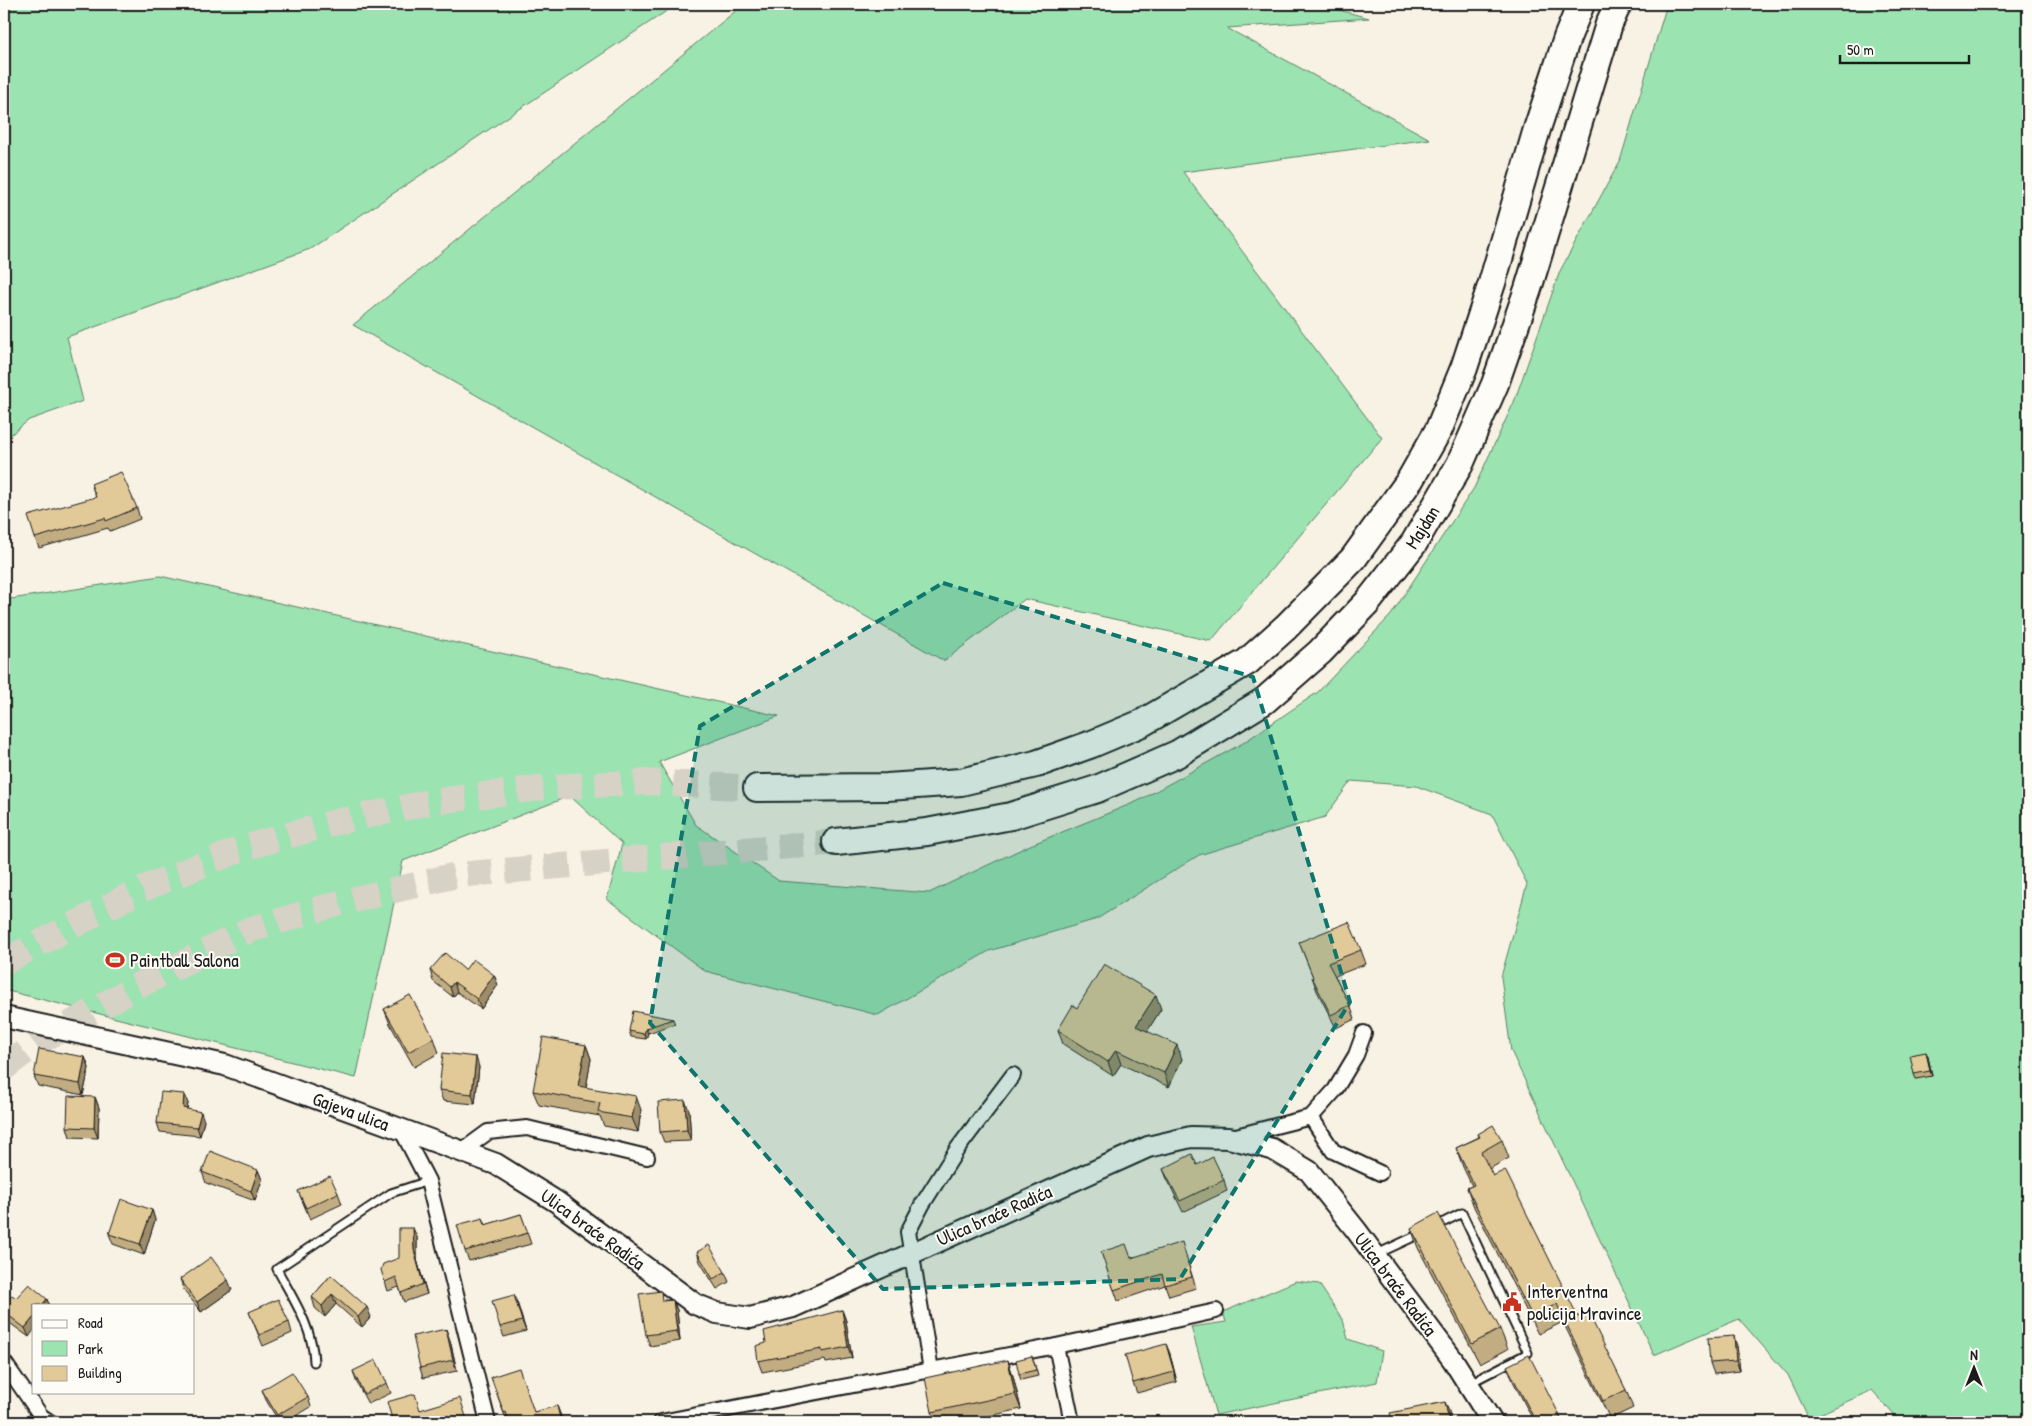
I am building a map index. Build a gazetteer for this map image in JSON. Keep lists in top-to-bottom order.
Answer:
{
  "streets": {
    "highway": ["Majdan"],
    "main road": ["Gajeva ulica", "Ulica braće Radića"]
  },
  "crossings": [
    ["Gajeva ulica", "Ulica braće Radića"]
  ],
  "places": {
    "sports": ["Paintball Salona"],
    "public building": ["Interventna policija Mravince"]
  },
  "legend": ["Road", "Park", "Building"],
  "scale_bar": "50 m",
  "north": "top"
}
